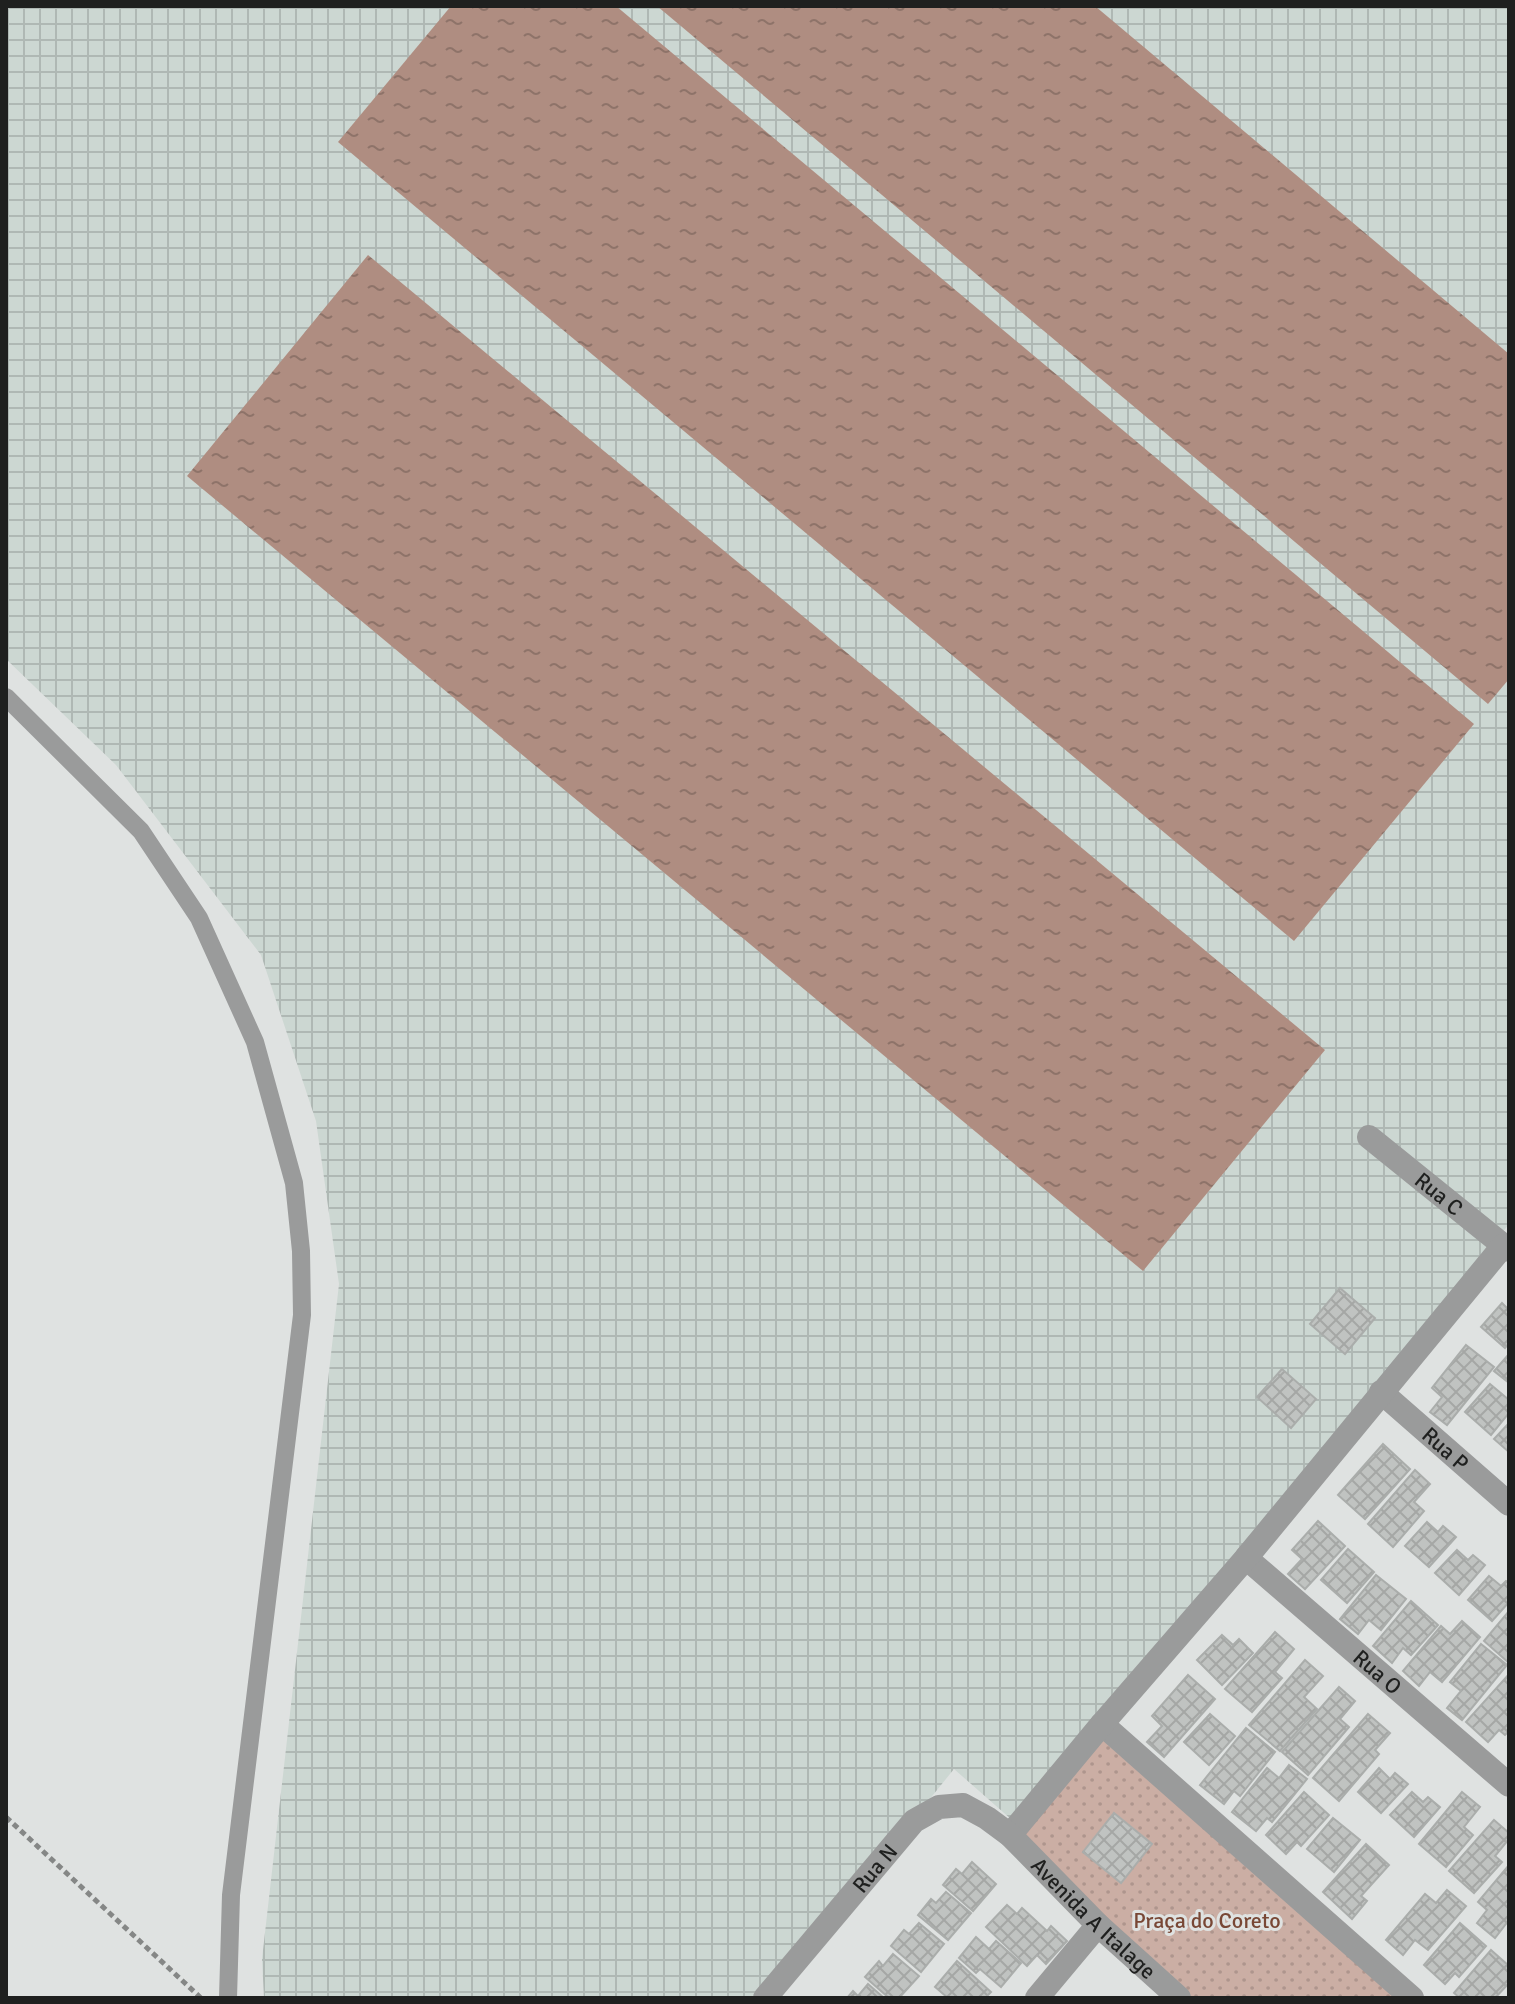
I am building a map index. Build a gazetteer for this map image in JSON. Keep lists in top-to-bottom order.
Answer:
{
  "streets": {
    "street": [
      "Rua C",
      "Rua P",
      "Rua O",
      "Rua N",
      "Avenida A Italage"
    ]
  },
  "crossings": [
    ["Rua N", "Avenida A Italage"]
  ],
  "parks": ["Praça do Coreto"]
}
